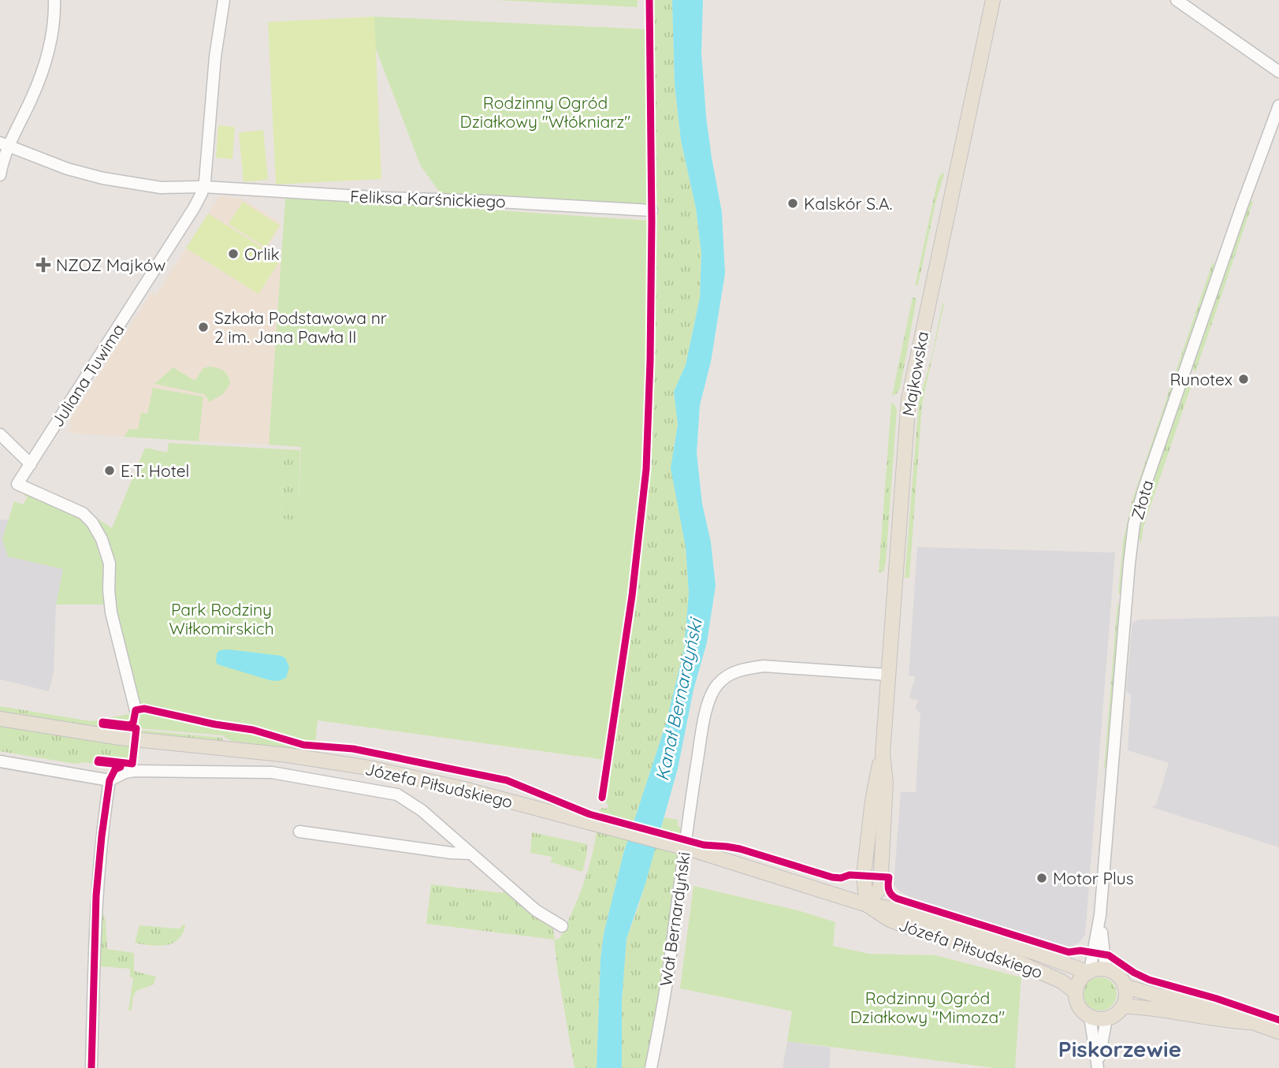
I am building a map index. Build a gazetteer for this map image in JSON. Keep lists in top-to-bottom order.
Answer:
{
  "streets": {
    "main road": ["Majkowska", "Józefa Piłsudskiego"],
    "street": [
      "Feliksa Karśnickiego",
      "Juliana Tuwima",
      "Złota",
      "Wał Bernardyński"
    ]
  },
  "crossings": [
    ["Feliksa Karśnickiego", "Juliana Tuwima"],
    ["Majkowska", "Józefa Piłsudskiego"],
    ["Majkowska", "Wał Bernardyński"],
    ["Złota", "Józefa Piłsudskiego"]
  ],
  "districts": ["Piskorzewie"],
  "water": ["Kanał Bernardyński"],
  "parks": ["Rodzinny Ogród Działkowy \"Włókniarz\"", "Park Rodziny Wiłkomirskich", "Rodzinny Ogród Działkowy \"Mimoza\""],
  "places": {
    "other": [
      "Kalskór S.A.",
      "Orlik",
      "Szkoła Podstawowa nr 2 im. Jana Pawła II",
      "Runotex",
      "E.T. Hotel",
      "Motor Plus"
    ],
    "health": ["NZOZ Majków"]
  }
}
